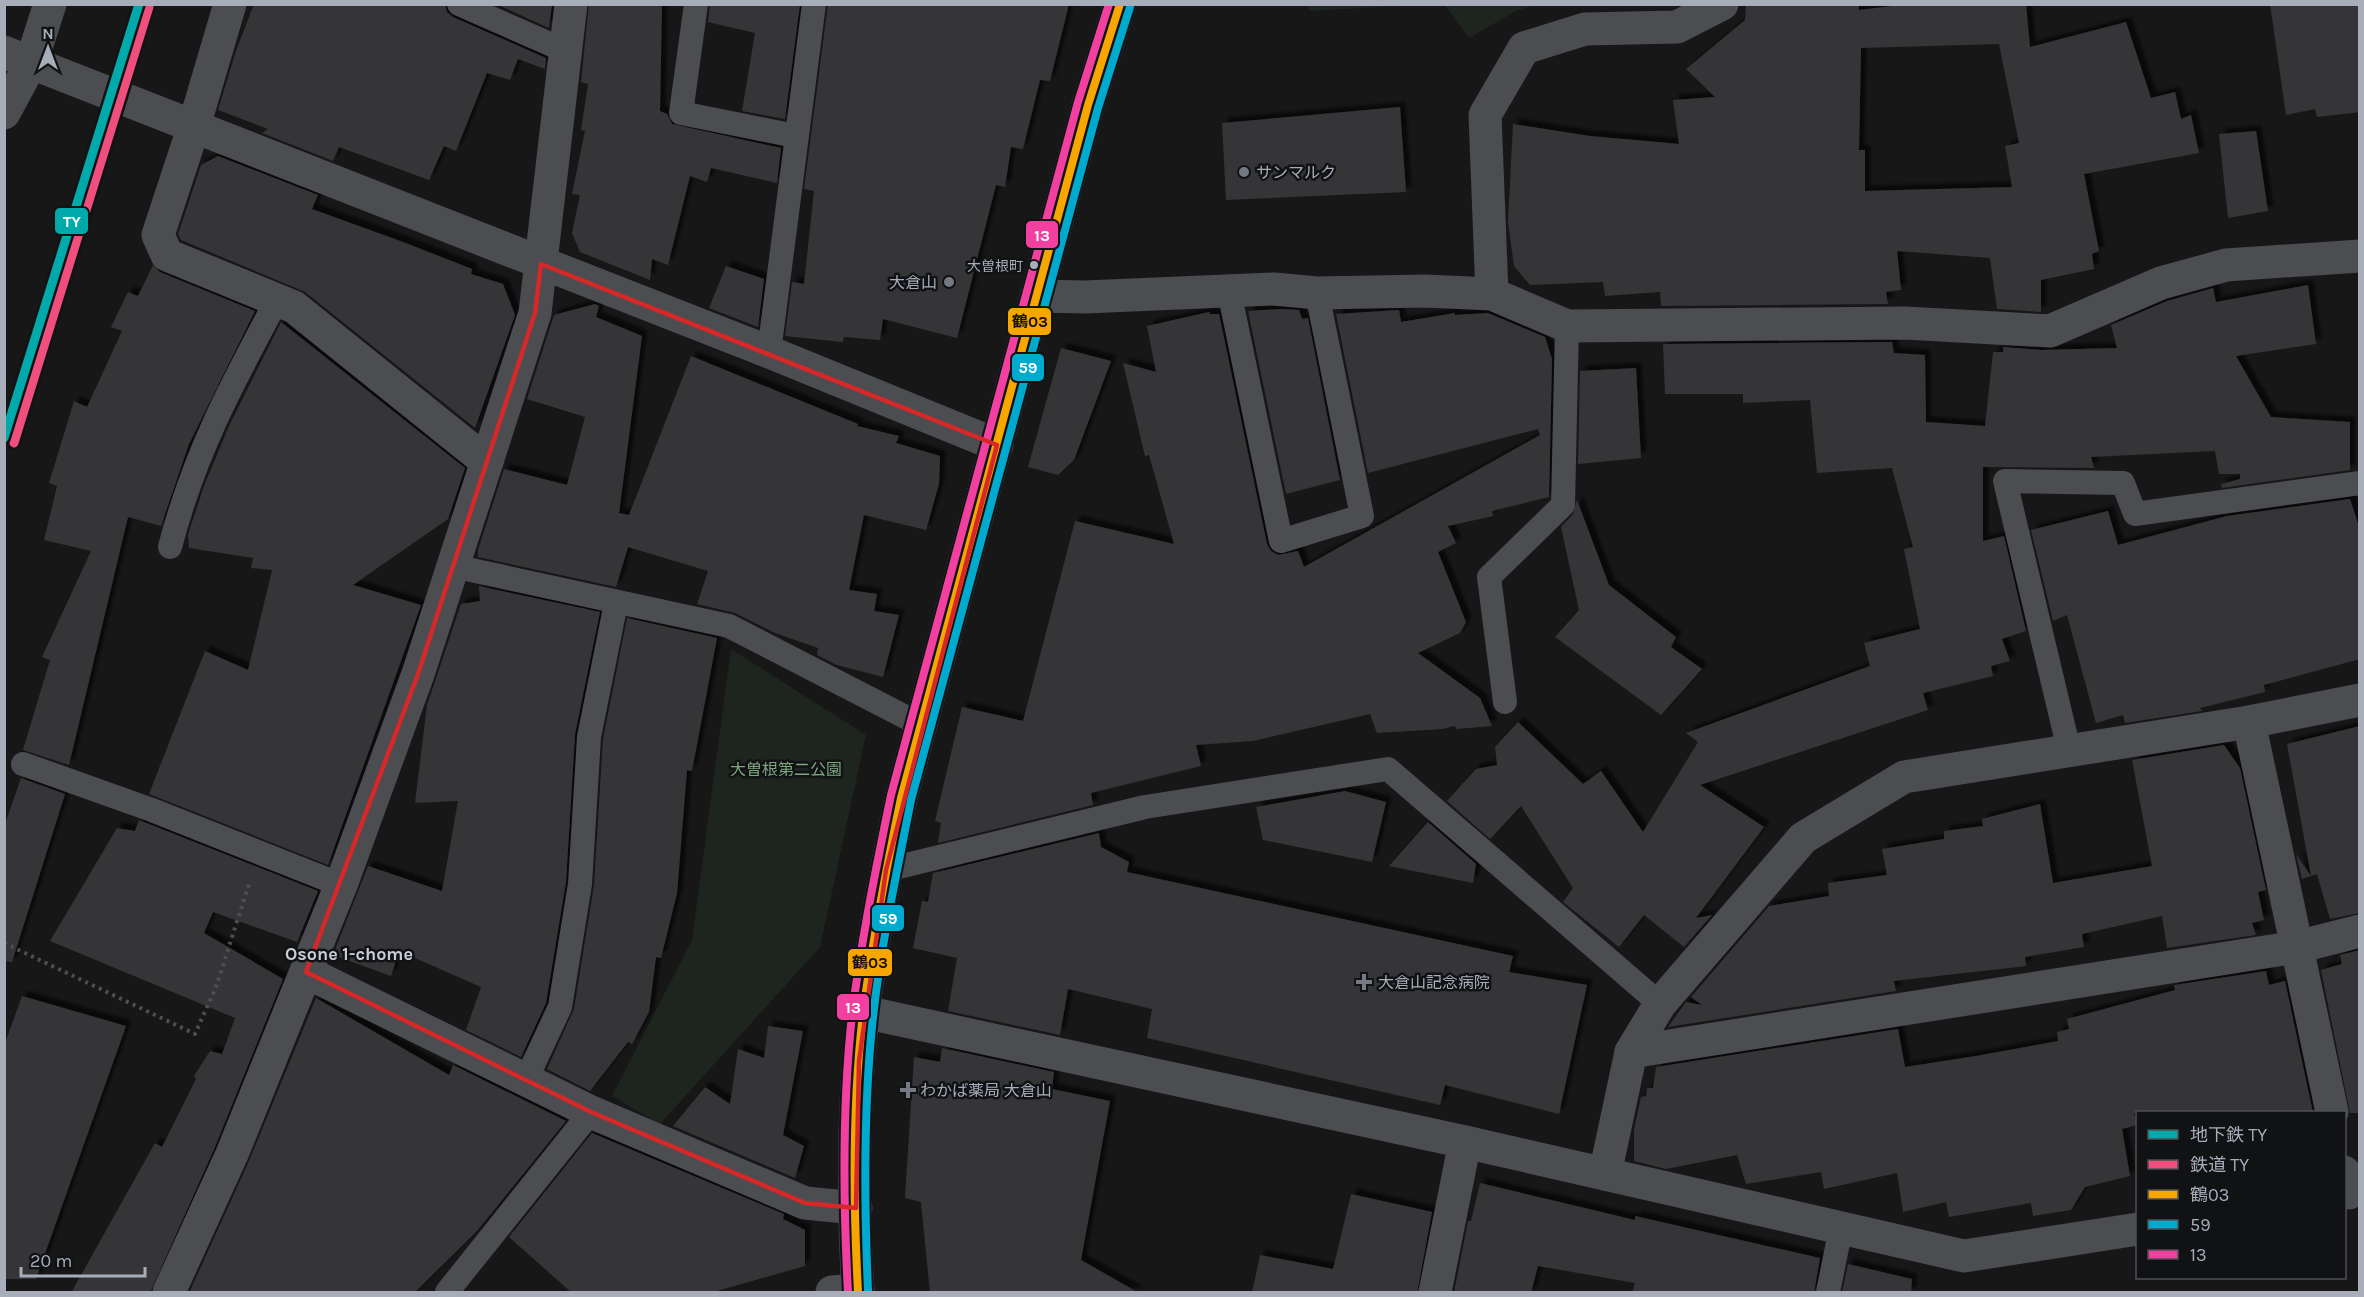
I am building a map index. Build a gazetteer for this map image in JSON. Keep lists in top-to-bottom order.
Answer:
{
  "districts": ["Osone 1-chome"],
  "parks": ["大曽根第二公園"],
  "places": {
    "other": ["サンマルク", "大曽根町", "大倉山"],
    "health": ["大倉山記念病院", "わかば薬局 大倉山"]
  },
  "lines": [
    "metro line TY",
    "transit line 鶴03",
    "transit line 13",
    "rail line TY",
    "transit line 59"
  ],
  "legend": [
    "地下鉄 TY",
    "鉄道 TY",
    "鶴03",
    "59",
    "13"
  ],
  "scale_bar": "20 m",
  "north": "top"
}
